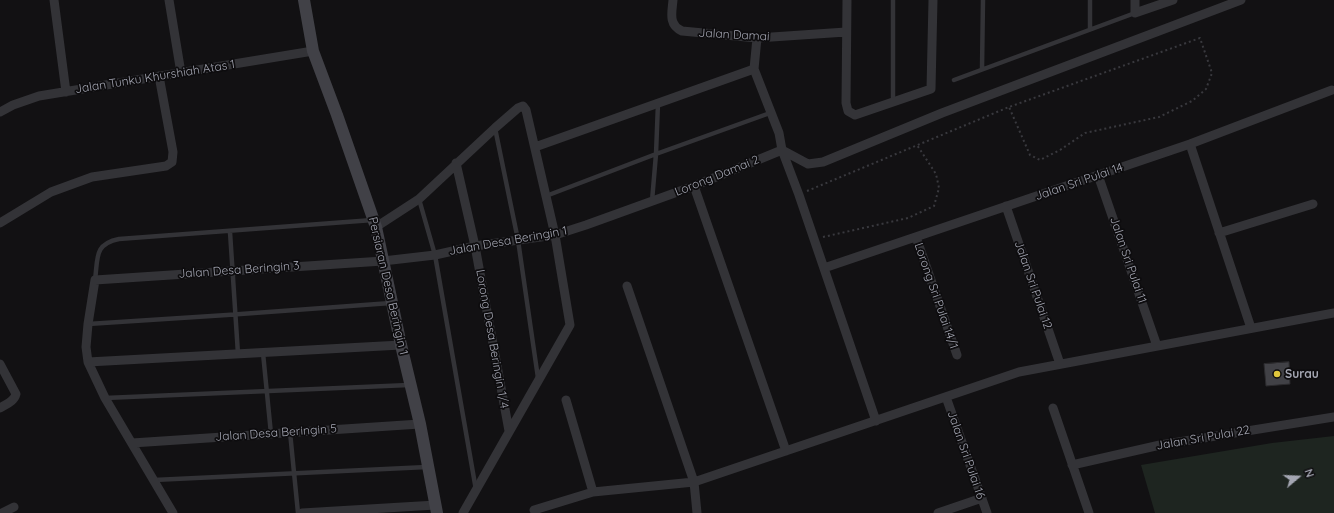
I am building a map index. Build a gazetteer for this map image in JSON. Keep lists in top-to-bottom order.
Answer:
{
  "streets": {
    "main road": ["Persiaran Desa Beringin 1"],
    "street": [
      "Jalan Damai",
      "Jalan Tunku Khurshiah Atas 1",
      "Lorong Damai 2",
      "Jalan Sri Pulai 14",
      "Jalan Desa Beringin 1",
      "Jalan Sri Pulai 11",
      "Jalan Desa Beringin 3",
      "Jalan Sri Pulai 12",
      "Lorong Sri Pulai 14/1",
      "Lorong Desa Beringin 1/4",
      "Jalan Desa Beringin 5",
      "Jalan Sri Pulai 22",
      "Jalan Sri Pulai 16"
    ]
  },
  "crossings": [
    ["Jalan Tunku Khurshiah Atas 1", "Persiaran Desa Beringin 1"],
    ["Lorong Damai 2", "Jalan Desa Beringin 1"],
    ["Jalan Sri Pulai 14", "Jalan Sri Pulai 11"],
    ["Jalan Sri Pulai 14", "Jalan Sri Pulai 12"],
    ["Jalan Sri Pulai 14", "Lorong Sri Pulai 14/1"],
    ["Jalan Desa Beringin 1", "Jalan Desa Beringin 3"],
    ["Jalan Desa Beringin 1", "Persiaran Desa Beringin 1"],
    ["Jalan Desa Beringin 1", "Lorong Desa Beringin 1/4"],
    ["Jalan Desa Beringin 3", "Persiaran Desa Beringin 1"],
    ["Persiaran Desa Beringin 1", "Jalan Desa Beringin 5"]
  ],
  "places": ["Surau"],
  "north": "right"
}
